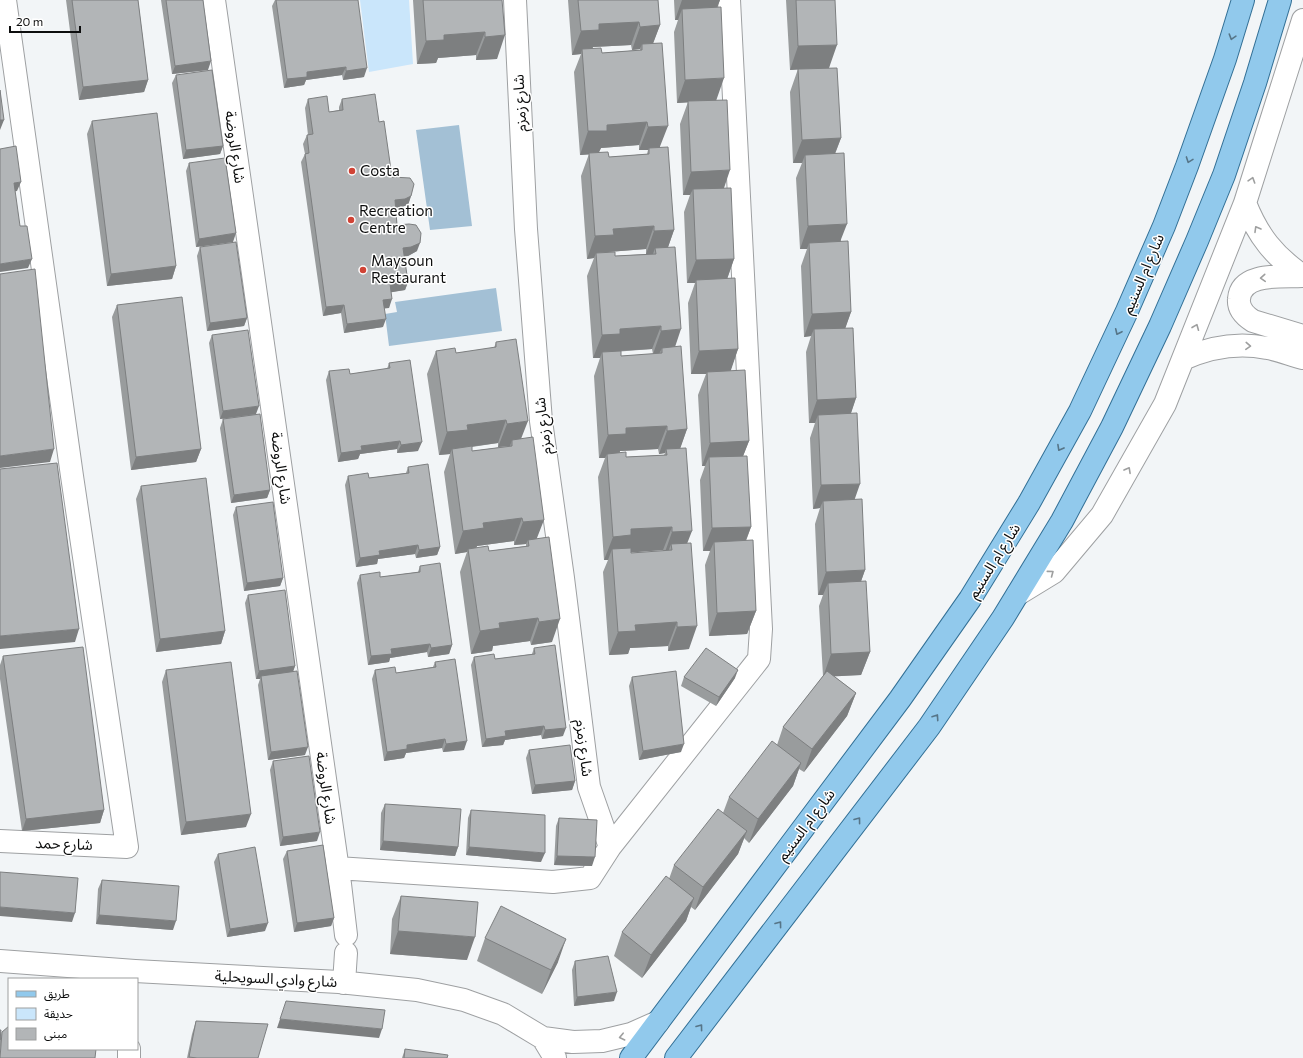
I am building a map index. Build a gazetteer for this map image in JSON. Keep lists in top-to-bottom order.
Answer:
{
  "streets": {
    "main road": ["شارع ام السنيم"],
    "street": [
      "شارع زمزم",
      "شارع الروضة",
      "شارع حمد",
      "شارع وادي السويحلية"
    ]
  },
  "crossings": [
    ["شارع الروضة", "شارع وادي السويحلية"],
    ["شارع ام السنيم", "شارع وادي السويحلية"]
  ],
  "places": ["Costa", "Recreation Centre", "Maysoun Restaurant"],
  "legend": ["طريق", "حديقة", "مبنى"],
  "scale_bar": "20 m"
}
